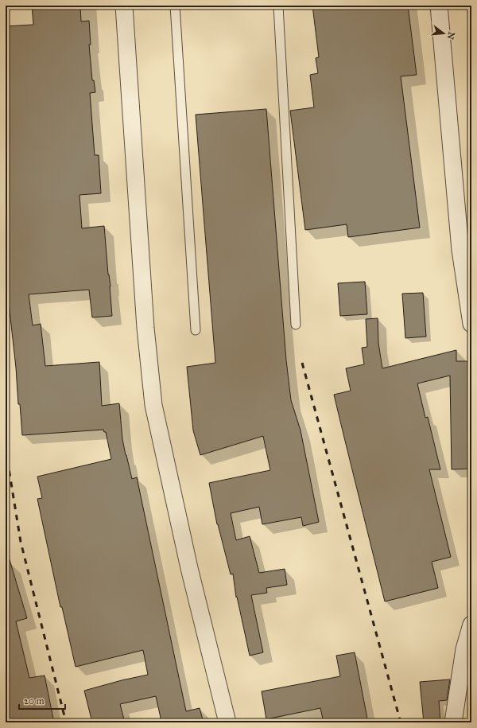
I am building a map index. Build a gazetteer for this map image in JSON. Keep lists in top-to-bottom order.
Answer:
{
  "scale_bar": "20 m",
  "north": "right"
}
